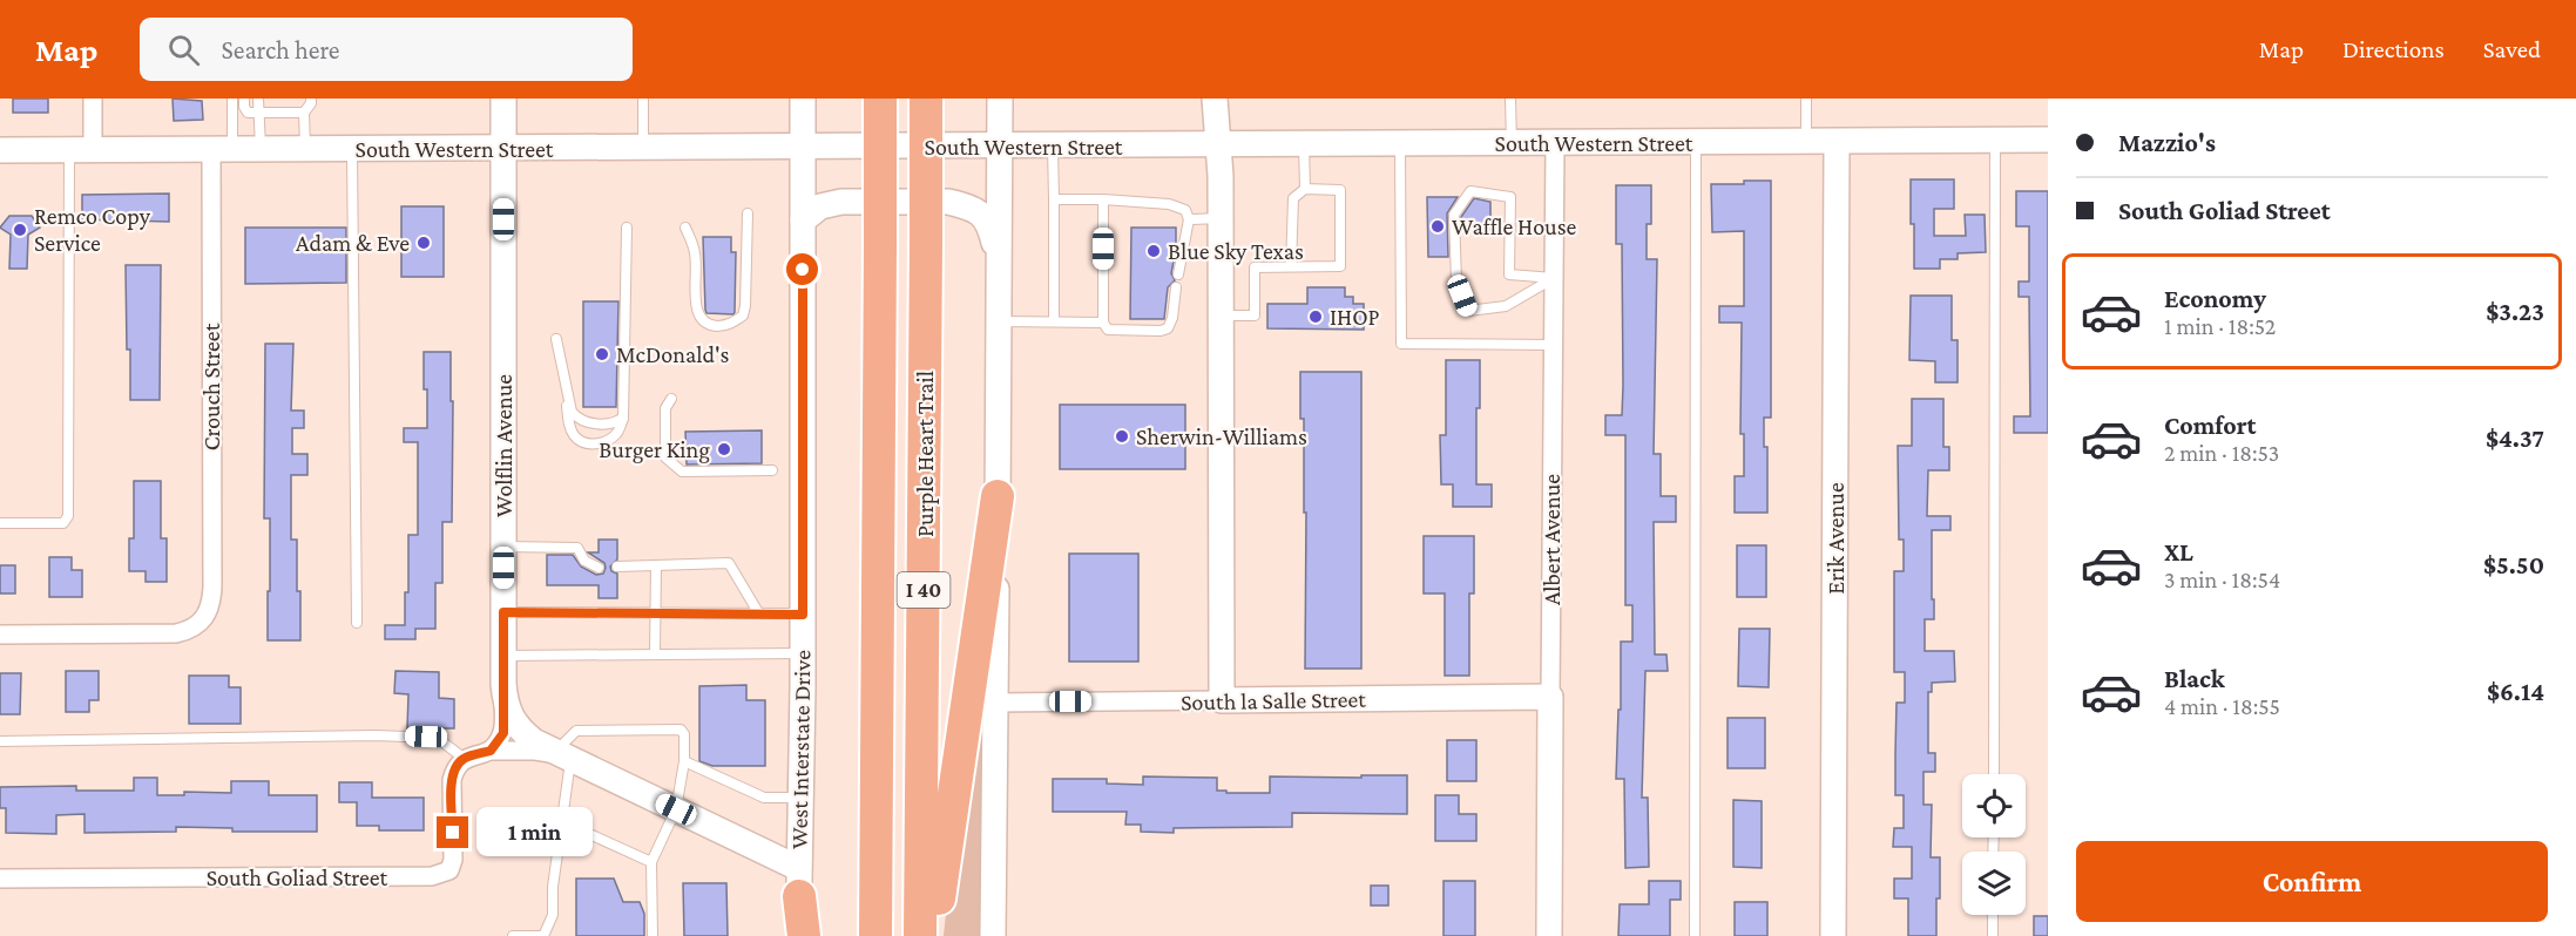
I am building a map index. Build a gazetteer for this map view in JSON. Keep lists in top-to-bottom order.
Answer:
{
  "streets": {
    "highway": ["Purple Heart Trail", "I 40"],
    "main road": [
      "South Western Street",
      "Wolflin Avenue",
      "Erik Avenue",
      "Albert Avenue",
      "South la Salle Street",
      "West Interstate Drive"
    ],
    "street": ["Crouch Street", "South Goliad Street"]
  },
  "crossings": [
    ["South Western Street", "Crouch Street"],
    ["South Western Street", "Wolflin Avenue"],
    ["South Western Street", "Erik Avenue"],
    ["South Western Street", "Albert Avenue"],
    ["South Western Street", "West Interstate Drive"],
    ["Wolflin Avenue", "West Interstate Drive"],
    ["Albert Avenue", "South la Salle Street"]
  ],
  "places": [
    "Waffle House",
    "Remco Copy Service",
    "Adam & Eve",
    "Blue Sky Texas",
    "IHOP",
    "McDonald's",
    "Sherwin-Williams",
    "Burger King"
  ],
  "page": {
    "header": "Map",
    "search": "Search here",
    "nav": ["Map", "Directions", "Saved"],
    "banner": ["Mazzio's", "South Goliad Street"],
    "list": [
      {
        "name": "Economy",
        "note": "1 min · 18:52",
        "value": "$3.23"
      },
      {
        "name": "Comfort",
        "note": "2 min · 18:53",
        "value": "$4.37"
      },
      {
        "name": "XL",
        "note": "3 min · 18:54",
        "value": "$5.50"
      },
      {
        "name": "Black",
        "note": "4 min · 18:55",
        "value": "$6.14"
      }
    ],
    "bubble": "1 min",
    "buttons": "Confirm"
  }
}
